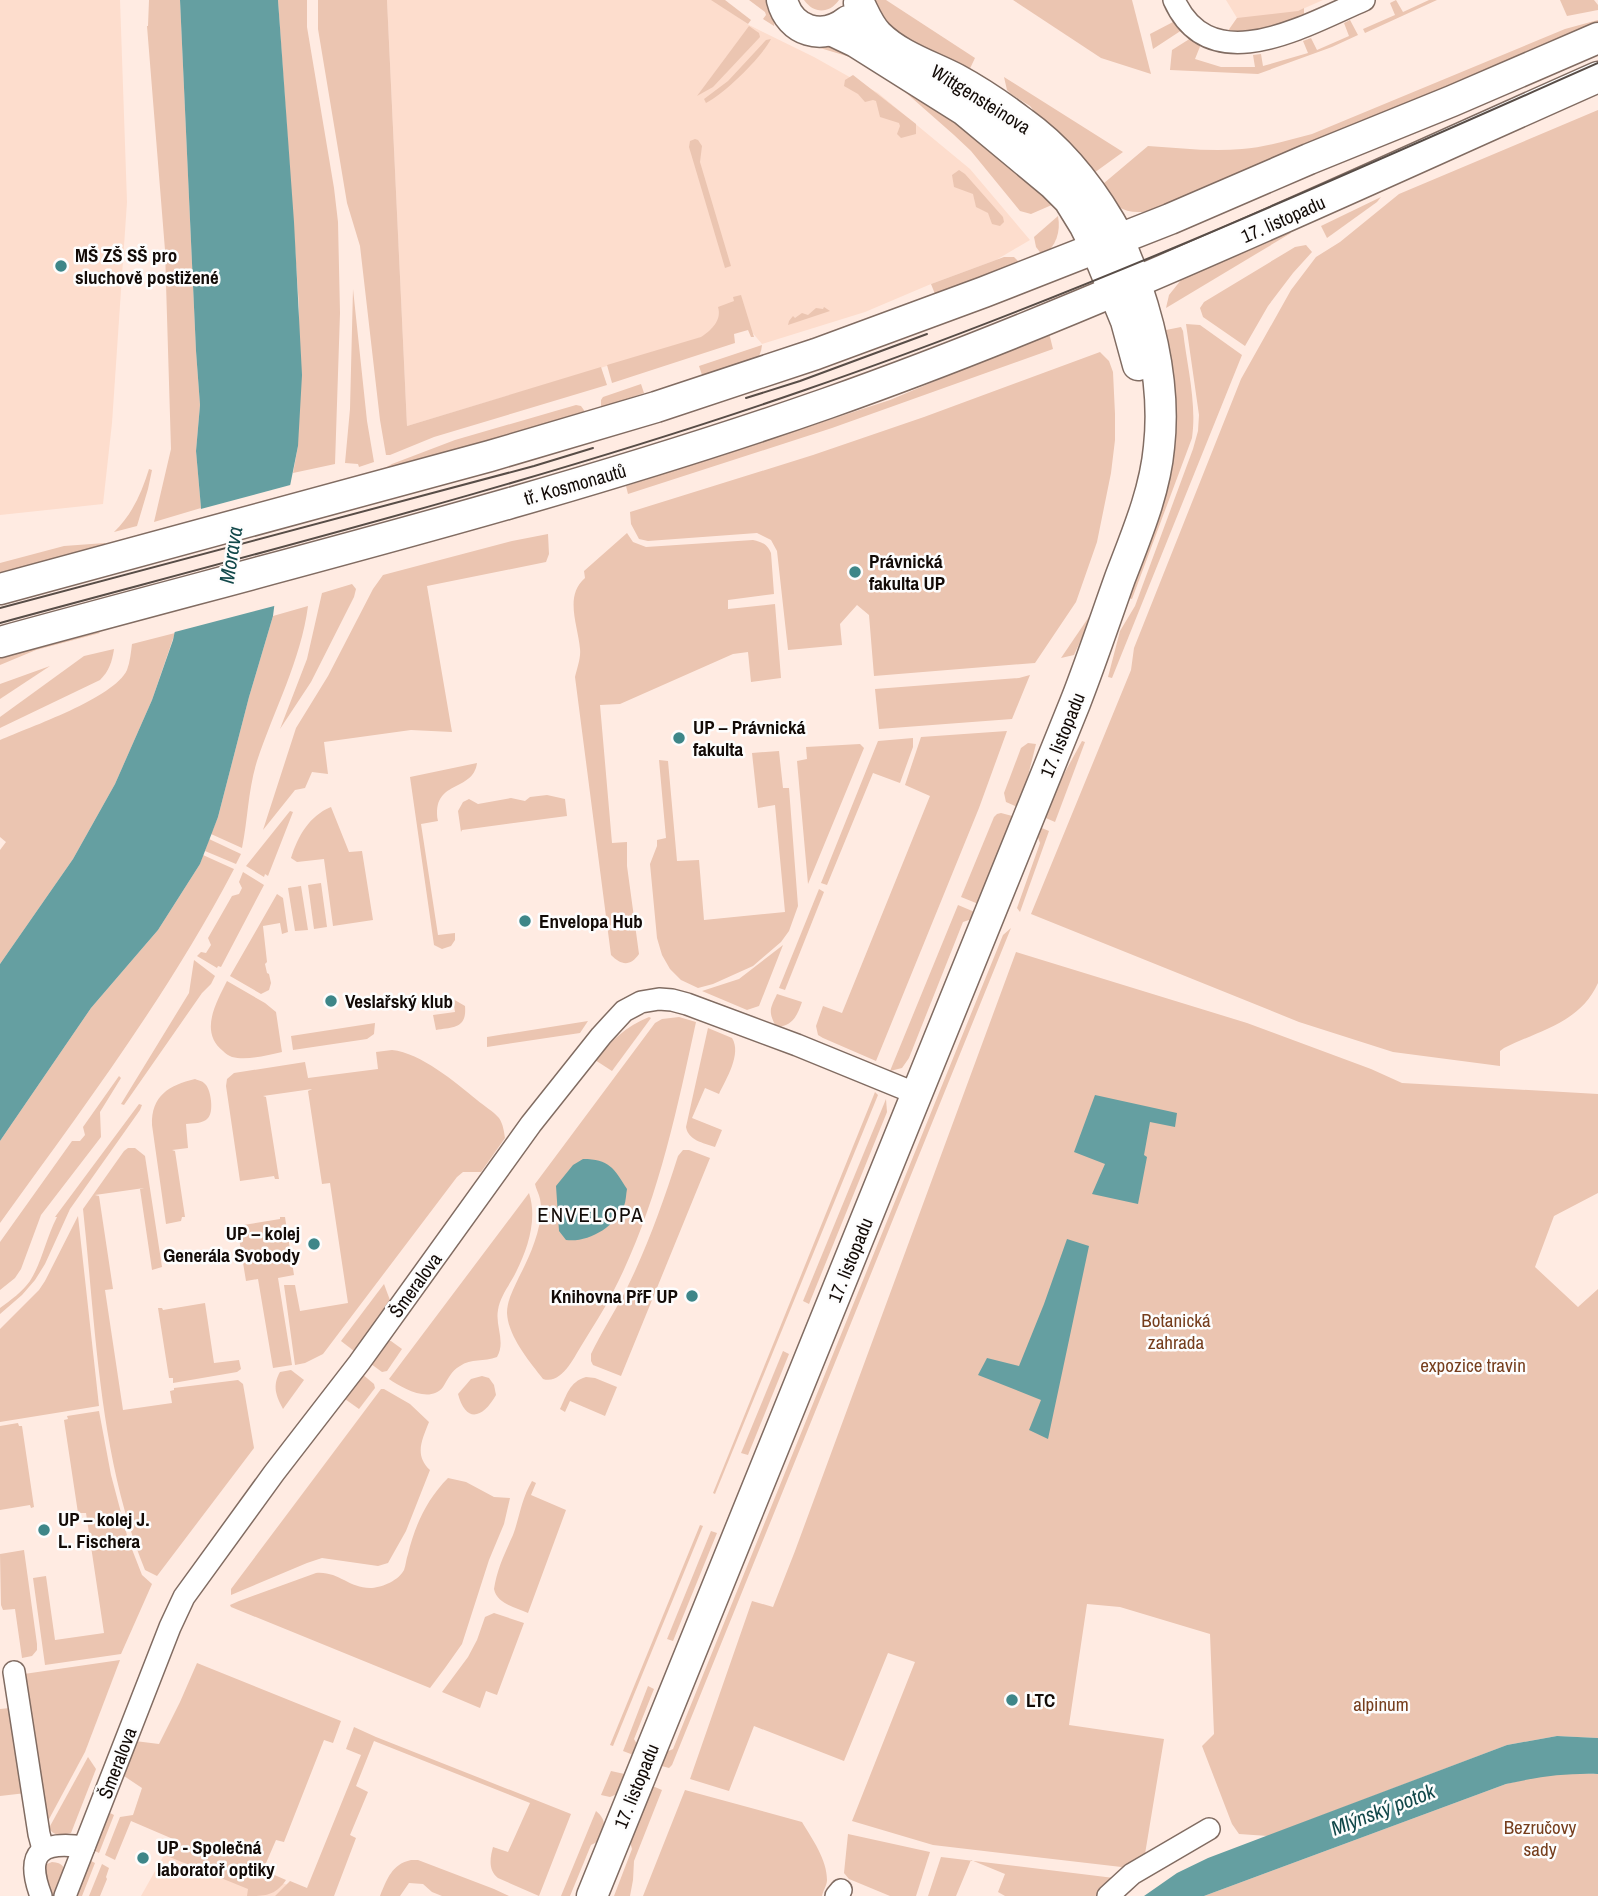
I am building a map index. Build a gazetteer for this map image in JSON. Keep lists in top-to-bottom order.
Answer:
{
  "streets": {
    "street": [
      "Wittgensteinova",
      "17. listopadu",
      "tř. Kosmonautů",
      "Šmeralova"
    ]
  },
  "crossings": [
    ["Wittgensteinova", "17. listopadu"],
    ["17. listopadu", "tř. Kosmonautů"],
    ["17. listopadu", "Šmeralova"]
  ],
  "districts": ["ENVELOPA"],
  "water": ["Morava", "Mlýnský potok"],
  "parks": [
    "Botanická zahrada",
    "expozice travin",
    "alpinum",
    "Bezručovy sady"
  ],
  "places": [
    "MŠ ZŠ SŠ pro sluchově postižené",
    "Právnická fakulta UP",
    "UP – Právnická fakulta",
    "Envelopa Hub",
    "Veslařský klub",
    "UP – kolej Generála Svobody",
    "Knihovna PřF UP",
    "UP – kolej J. L. Fischera",
    "LTC",
    "UP - Společná laboratoř optiky"
  ]
}
